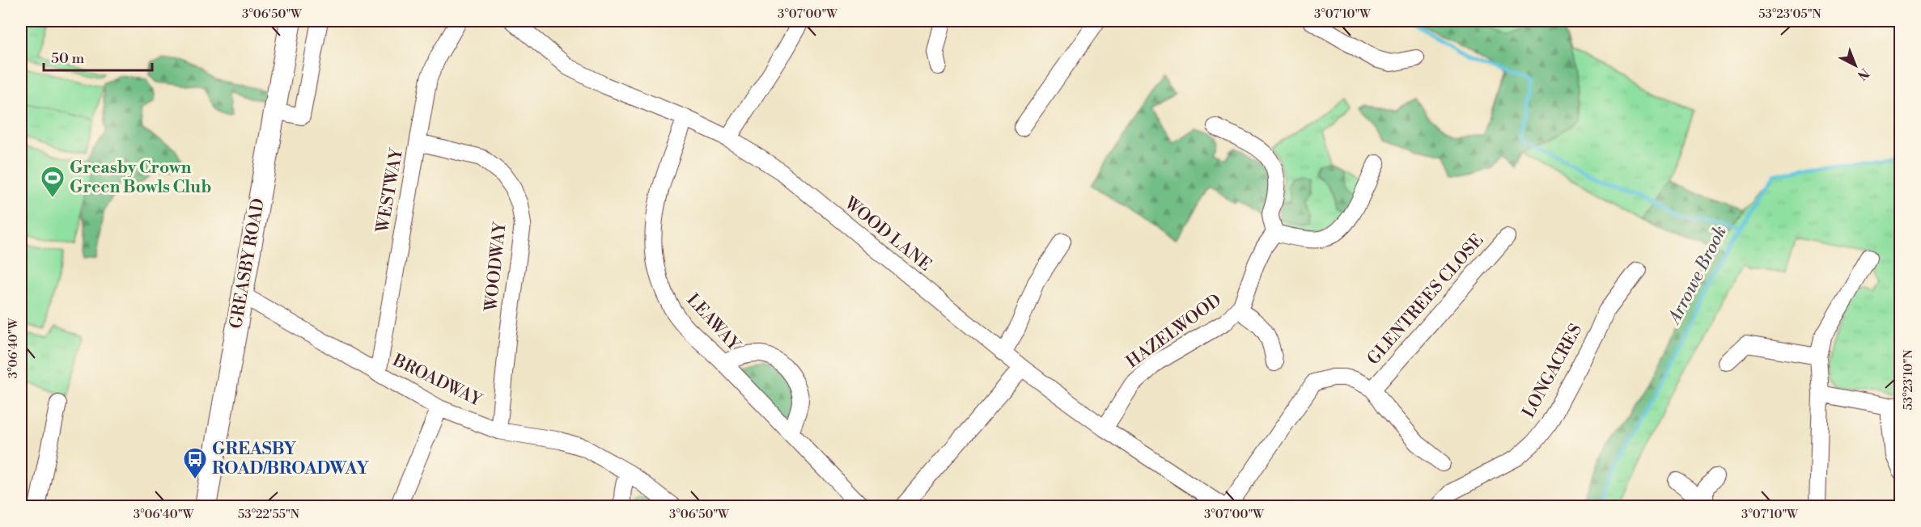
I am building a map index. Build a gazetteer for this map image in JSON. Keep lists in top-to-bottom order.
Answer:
{
  "streets": {
    "main road": ["GREASBY ROAD"],
    "street": [
      "WESTWAY",
      "WOOD LANE",
      "WOODWAY",
      "GLENTREES CLOSE",
      "LEAWAY",
      "HAZELWOOD",
      "LONGACRES",
      "BROADWAY"
    ]
  },
  "crossings": [
    ["WESTWAY", "WOODWAY"],
    ["WESTWAY", "BROADWAY"],
    ["WOOD LANE", "LEAWAY"],
    ["WOOD LANE", "HAZELWOOD"],
    ["GREASBY ROAD", "BROADWAY"],
    ["WOODWAY", "BROADWAY"]
  ],
  "water": ["Arrowe Brook"],
  "places": {
    "sports": ["Greasby Crown Green Bowls Club"],
    "bus stop": ["GREASBY ROAD/BROADWAY"]
  },
  "scale_bar": "50 m",
  "north": "bottom right",
  "coordinates": [
    "3°06'50\"W",
    "3°07'00\"W",
    "3°07'10\"W",
    "53°23'05\"N",
    "3°06'40\"W",
    "53°23'10\"N",
    "53°22'55\"N"
  ]
}
